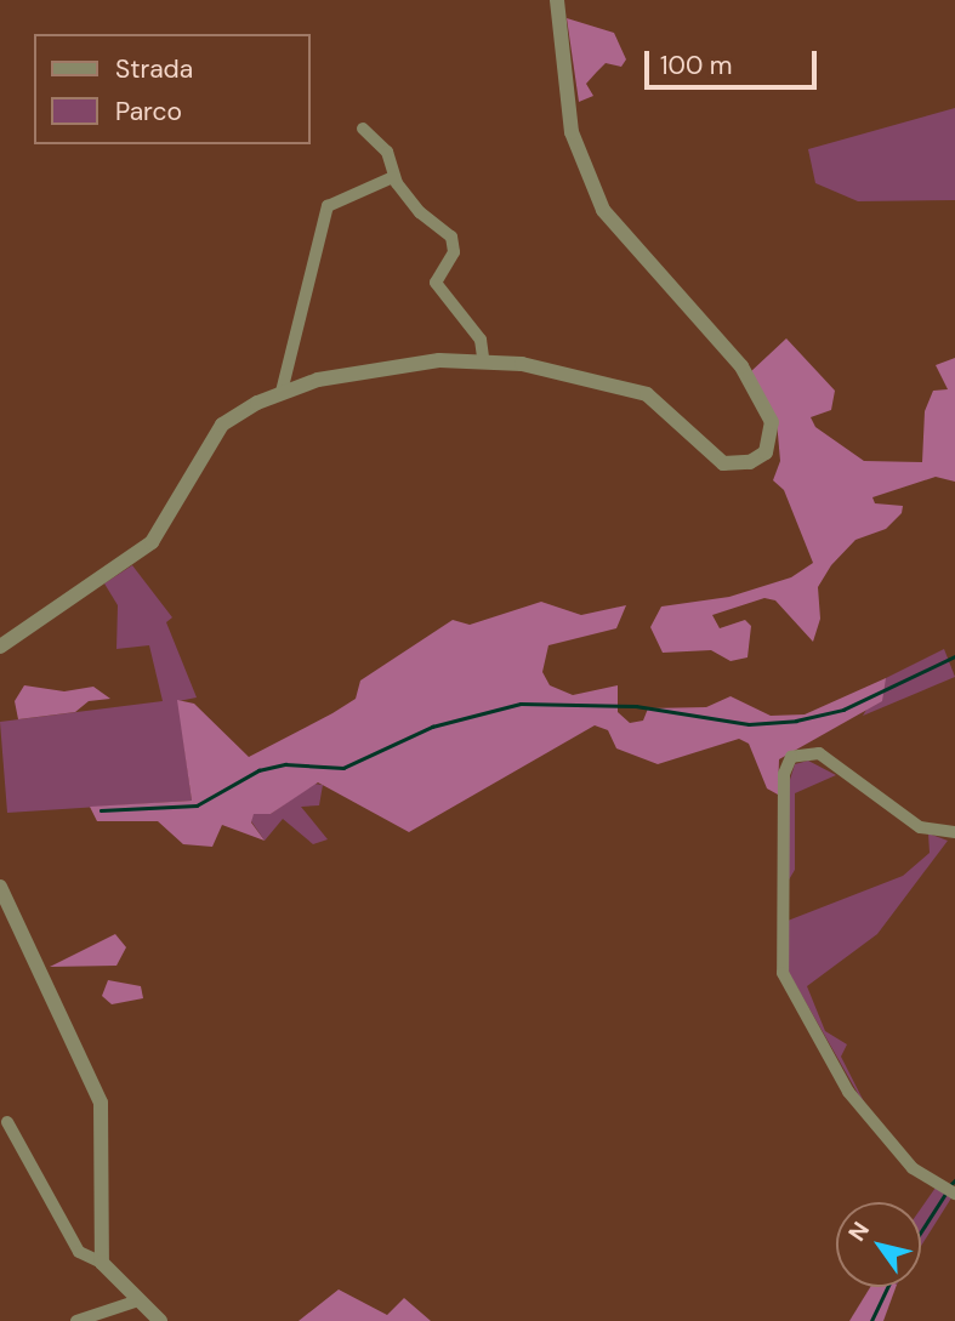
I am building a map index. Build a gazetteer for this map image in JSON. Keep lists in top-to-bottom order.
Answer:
{
  "legend": ["Strada", "Parco"],
  "scale_bar": "100 m",
  "north": "top left"
}
